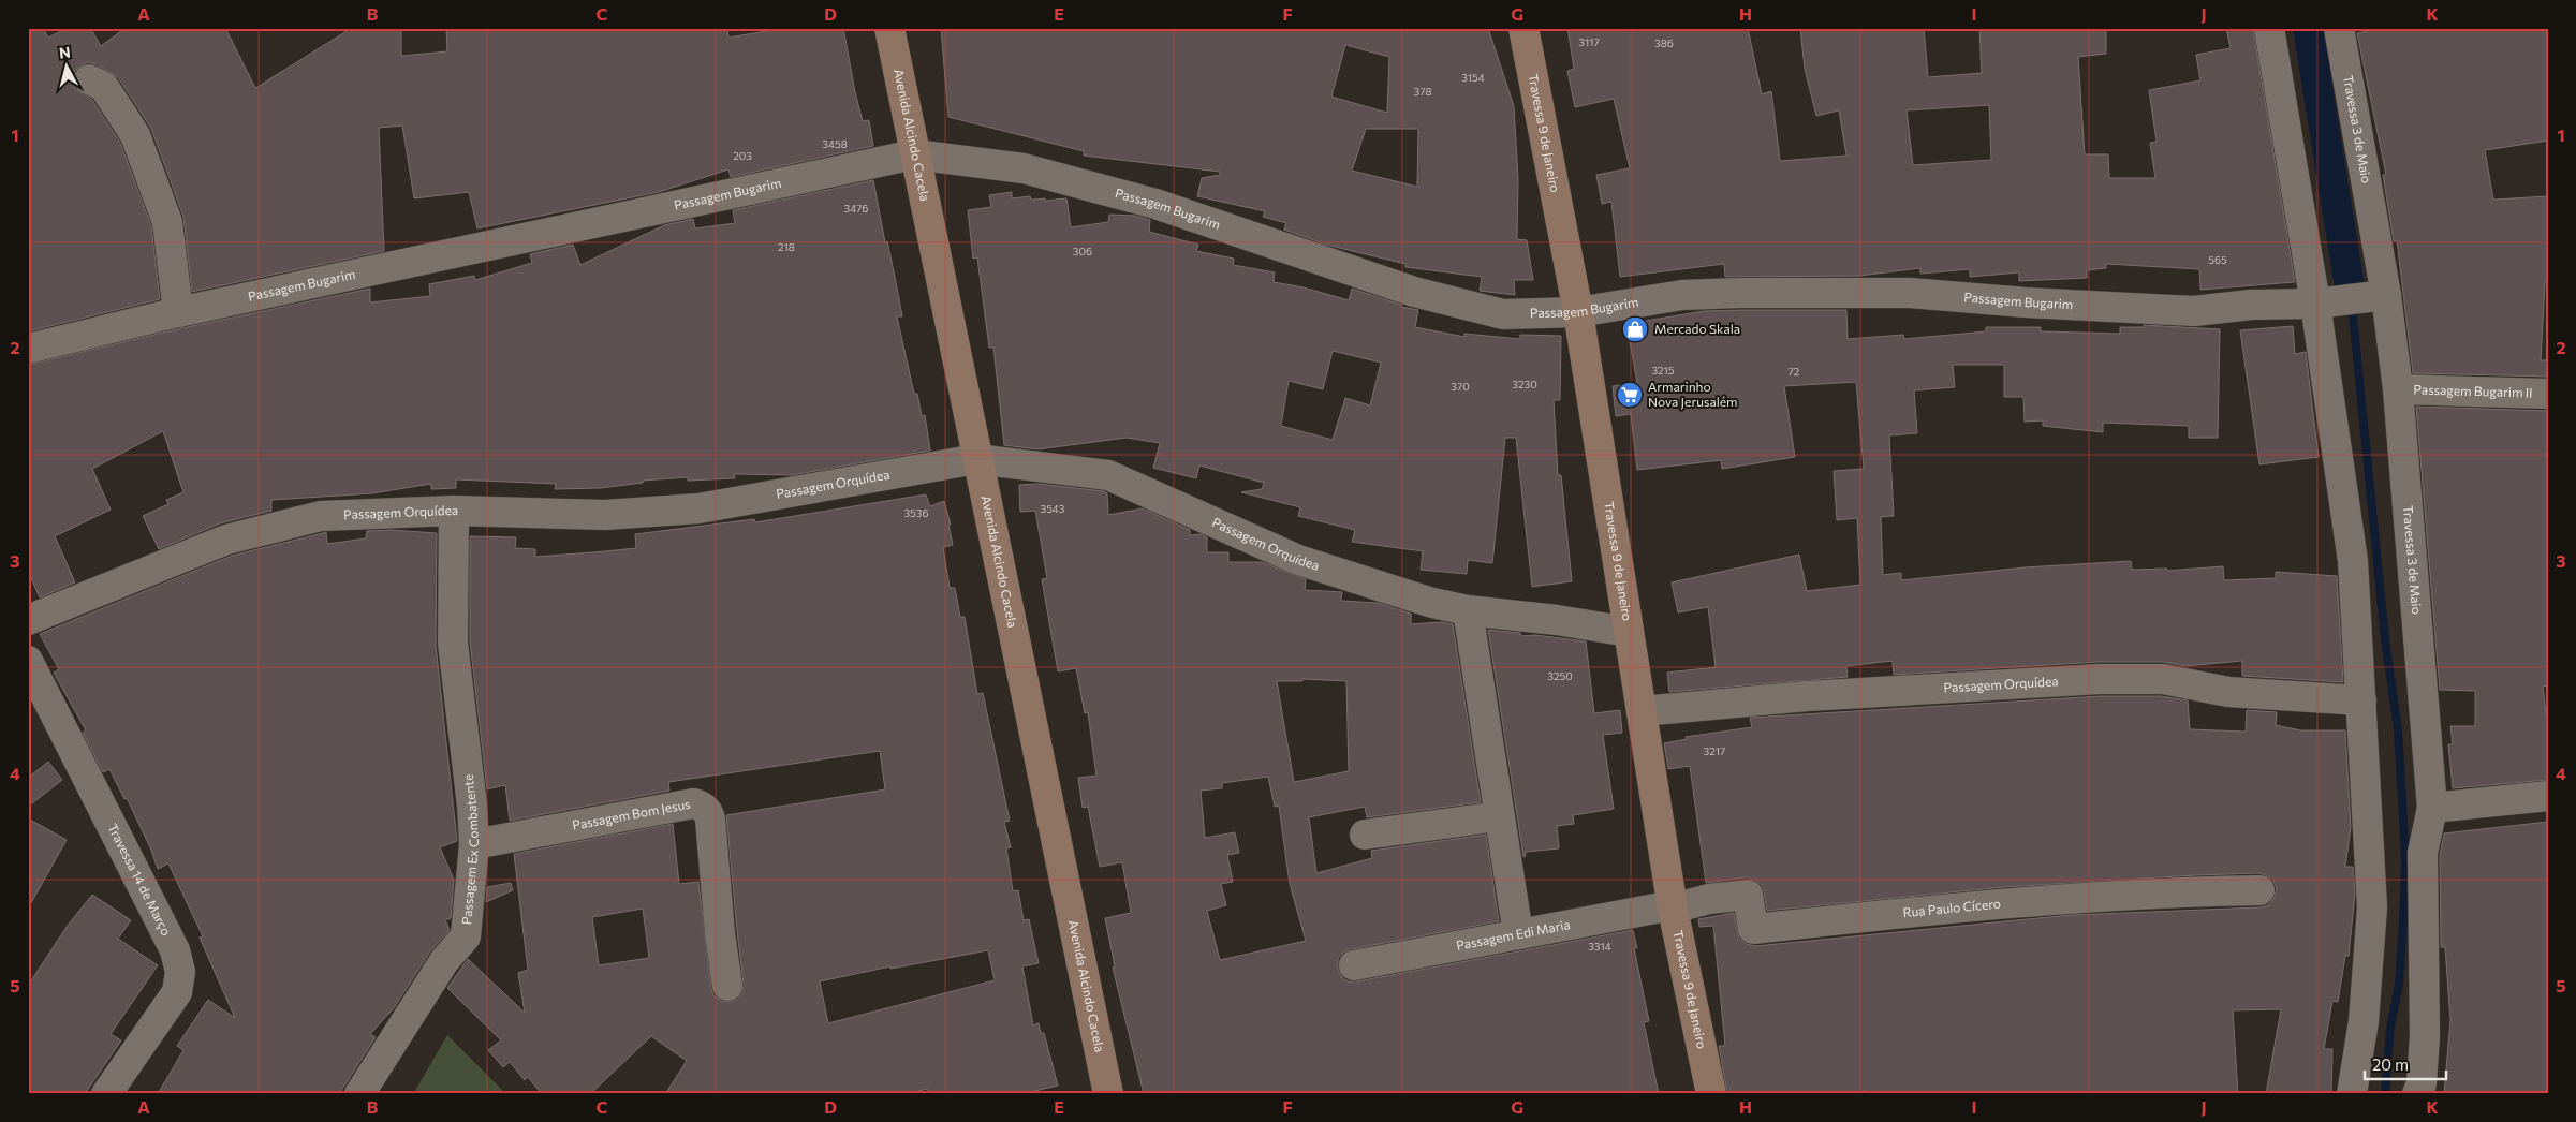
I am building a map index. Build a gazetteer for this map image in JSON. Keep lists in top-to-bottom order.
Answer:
{
  "streets": {
    "main road": ["Travessa 9 de Janeiro", "Avenida Alcindo Cacela"],
    "street": [
      "Travessa 3 de Maio",
      "Passagem Bugarim",
      "Passagem Bugarim II",
      "Passagem Orquídea",
      "Passagem Bom Jesus",
      "Passagem Ex Combatente",
      "Travessa 14 de Março",
      "Rua Paulo Cícero",
      "Passagem Edi Maria"
    ]
  },
  "crossings": [
    ["Travessa 3 de Maio", "Passagem Bugarim"],
    ["Travessa 3 de Maio", "Passagem Bugarim II"],
    ["Travessa 9 de Janeiro", "Passagem Bugarim"],
    ["Travessa 9 de Janeiro", "Passagem Orquídea"],
    ["Travessa 9 de Janeiro", "Rua Paulo Cícero"],
    ["Travessa 9 de Janeiro", "Passagem Edi Maria"],
    ["Avenida Alcindo Cacela", "Passagem Bugarim"],
    ["Avenida Alcindo Cacela", "Passagem Orquídea"],
    ["Passagem Orquídea", "Passagem Ex Combatente"],
    ["Passagem Bom Jesus", "Passagem Ex Combatente"],
    ["Rua Paulo Cícero", "Passagem Edi Maria"]
  ],
  "places": {
    "shop": ["Mercado Skala"],
    "supermarket": ["Armarinho Nova Jerusalém"]
  },
  "house_numbers": [
    "3117",
    "386",
    "3154",
    "378",
    "3458",
    "203",
    "3476",
    "218",
    "306",
    "565",
    "3215",
    "72",
    "3230",
    "370",
    "3543",
    "3536",
    "3250",
    "3217",
    "3314"
  ],
  "scale_bar": "20 m",
  "north": "top",
  "grid": {
    "columns": [
      "A",
      "B",
      "C",
      "D",
      "E",
      "F",
      "G",
      "H",
      "I",
      "J",
      "K"
    ],
    "rows": [
      "1",
      "2",
      "3",
      "4",
      "5"
    ]
  }
}
